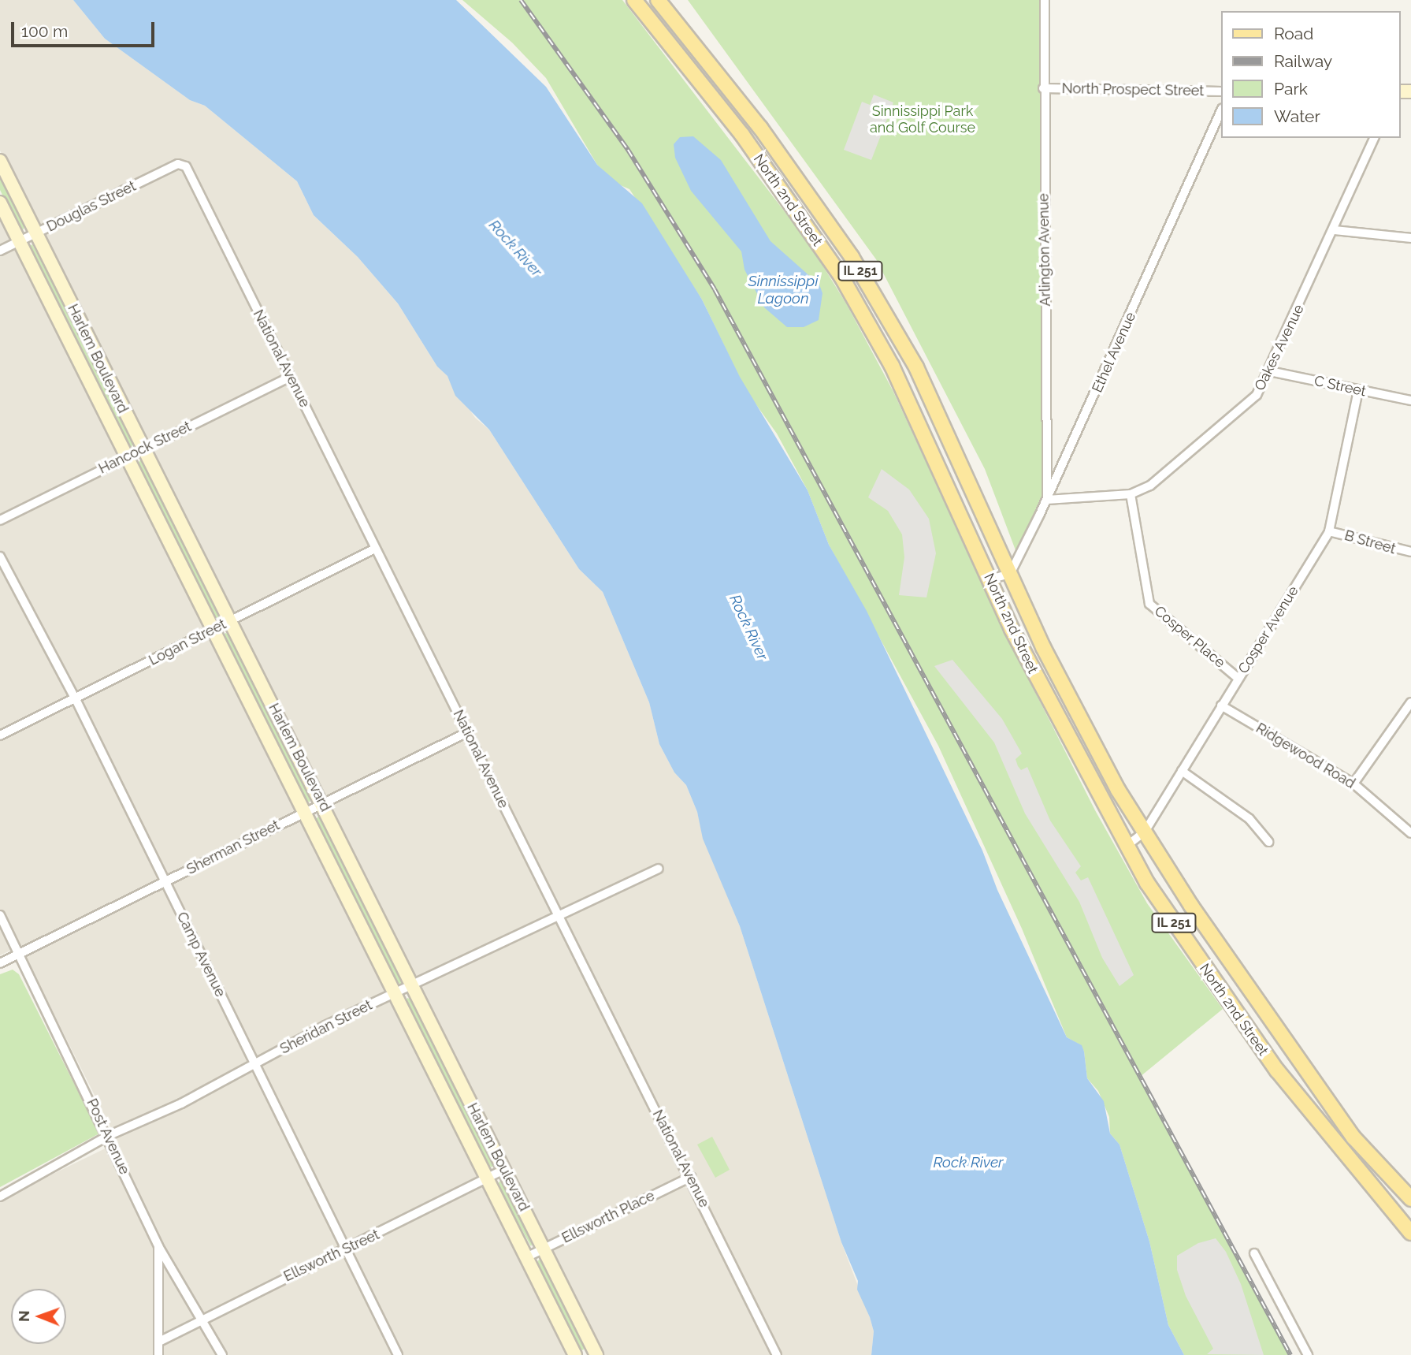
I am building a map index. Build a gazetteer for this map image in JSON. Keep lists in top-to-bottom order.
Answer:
{
  "streets": {
    "main road": ["North 2nd Street", "IL 251"],
    "street": [
      "North Prospect Street",
      "Douglas Street",
      "Arlington Avenue",
      "Oakes Avenue",
      "Ethel Avenue",
      "Harlem Boulevard",
      "National Avenue",
      "C Street",
      "Hancock Street",
      "B Street",
      "Cosper Avenue",
      "Cosper Place",
      "Logan Street",
      "Ridgewood Road",
      "Sherman Street",
      "Camp Avenue",
      "Sheridan Street",
      "Post Avenue",
      "Ellsworth Place",
      "Ellsworth Street"
    ]
  },
  "crossings": [
    ["North Prospect Street", "Arlington Avenue"],
    ["North 2nd Street", "Ethel Avenue"],
    ["North 2nd Street", "Cosper Avenue"],
    ["Douglas Street", "Harlem Boulevard"],
    ["Douglas Street", "National Avenue"],
    ["Arlington Avenue", "Oakes Avenue"],
    ["Arlington Avenue", "Ethel Avenue"],
    ["Oakes Avenue", "Ethel Avenue"],
    ["Oakes Avenue", "C Street"],
    ["Oakes Avenue", "Cosper Place"],
    ["Harlem Boulevard", "Hancock Street"],
    ["Harlem Boulevard", "Logan Street"],
    ["Harlem Boulevard", "Sherman Street"],
    ["Harlem Boulevard", "Sheridan Street"],
    ["Harlem Boulevard", "Ellsworth Place"],
    ["Harlem Boulevard", "Ellsworth Street"],
    ["National Avenue", "Hancock Street"],
    ["National Avenue", "Logan Street"],
    ["National Avenue", "Sherman Street"],
    ["National Avenue", "Sheridan Street"],
    ["National Avenue", "Ellsworth Place"],
    ["C Street", "Cosper Avenue"],
    ["B Street", "Cosper Avenue"],
    ["Cosper Avenue", "Cosper Place"],
    ["Cosper Avenue", "Ridgewood Road"],
    ["Logan Street", "Camp Avenue"],
    ["Sherman Street", "Camp Avenue"],
    ["Sherman Street", "Post Avenue"],
    ["Camp Avenue", "Sheridan Street"],
    ["Camp Avenue", "Ellsworth Street"],
    ["Sheridan Street", "Post Avenue"],
    ["Post Avenue", "Ellsworth Street"]
  ],
  "water": ["Rock River", "Sinnissippi Lagoon"],
  "parks": ["Sinnissippi Park and Golf Course"],
  "legend": [
    "Road",
    "Railway",
    "Park",
    "Water"
  ],
  "scale_bar": "100 m",
  "north": "left"
}
